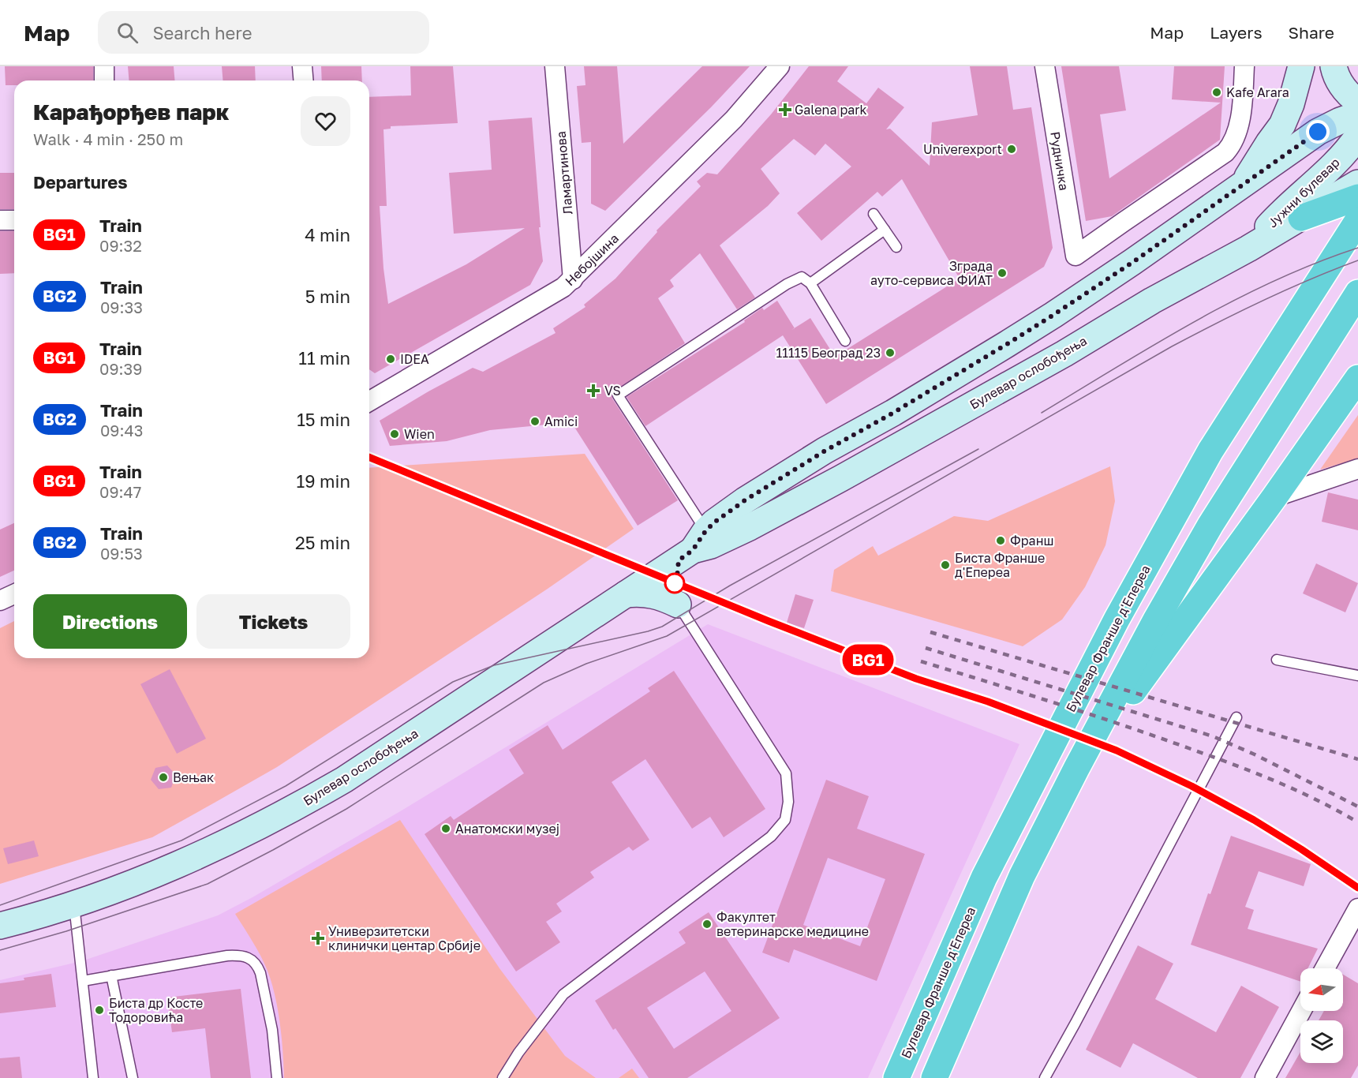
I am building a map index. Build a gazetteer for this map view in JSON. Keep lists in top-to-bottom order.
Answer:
{
  "streets": {
    "highway": ["Булевар Франше д'Епереа"],
    "main road": ["Јужни булевар", "Булевар ослобођења"],
    "street": ["Рудничка", "Ламартинова", "Небојшина"]
  },
  "crossings": [
    ["Ламартинова", "Небојшина"],
    ["Јужни булевар", "Булевар ослобођења"]
  ],
  "places": {
    "other": [
      "Kafe Arara",
      "Univerexport",
      "Зграда ауто-сервиса ФИАТ",
      "11115 Београд 23",
      "IDEA",
      "Amici",
      "Wien",
      "Франш",
      "Биста Франше д'Епереа",
      "Вењак",
      "Анатомски музеј",
      "Факултет ветеринарске медицине",
      "Биста др Косте Тодоровића"
    ],
    "health": ["Galena park", "VS", "Универзитетски клинички центар Србије"]
  },
  "north": "left",
  "page": {
    "header": "Map",
    "search": "Search here",
    "nav": ["Map", "Layers", "Share"],
    "on_map": "BG1",
    "heading": [
      ["Карађорђев парк", "Walk · 4 min · 250 m"],
      "Departures"
    ],
    "list": [
      {
        "mark": "BG1",
        "name": "Train",
        "note": "09:32",
        "value": "4 min"
      },
      {
        "mark": "BG2",
        "name": "Train",
        "note": "09:33",
        "value": "5 min"
      },
      {
        "mark": "BG1",
        "name": "Train",
        "note": "09:39",
        "value": "11 min"
      },
      {
        "mark": "BG2",
        "name": "Train",
        "note": "09:43",
        "value": "15 min"
      },
      {
        "mark": "BG1",
        "name": "Train",
        "note": "09:47",
        "value": "19 min"
      },
      {
        "mark": "BG2",
        "name": "Train",
        "note": "09:53",
        "value": "25 min"
      }
    ],
    "buttons": ["Directions", "Tickets"]
  }
}
